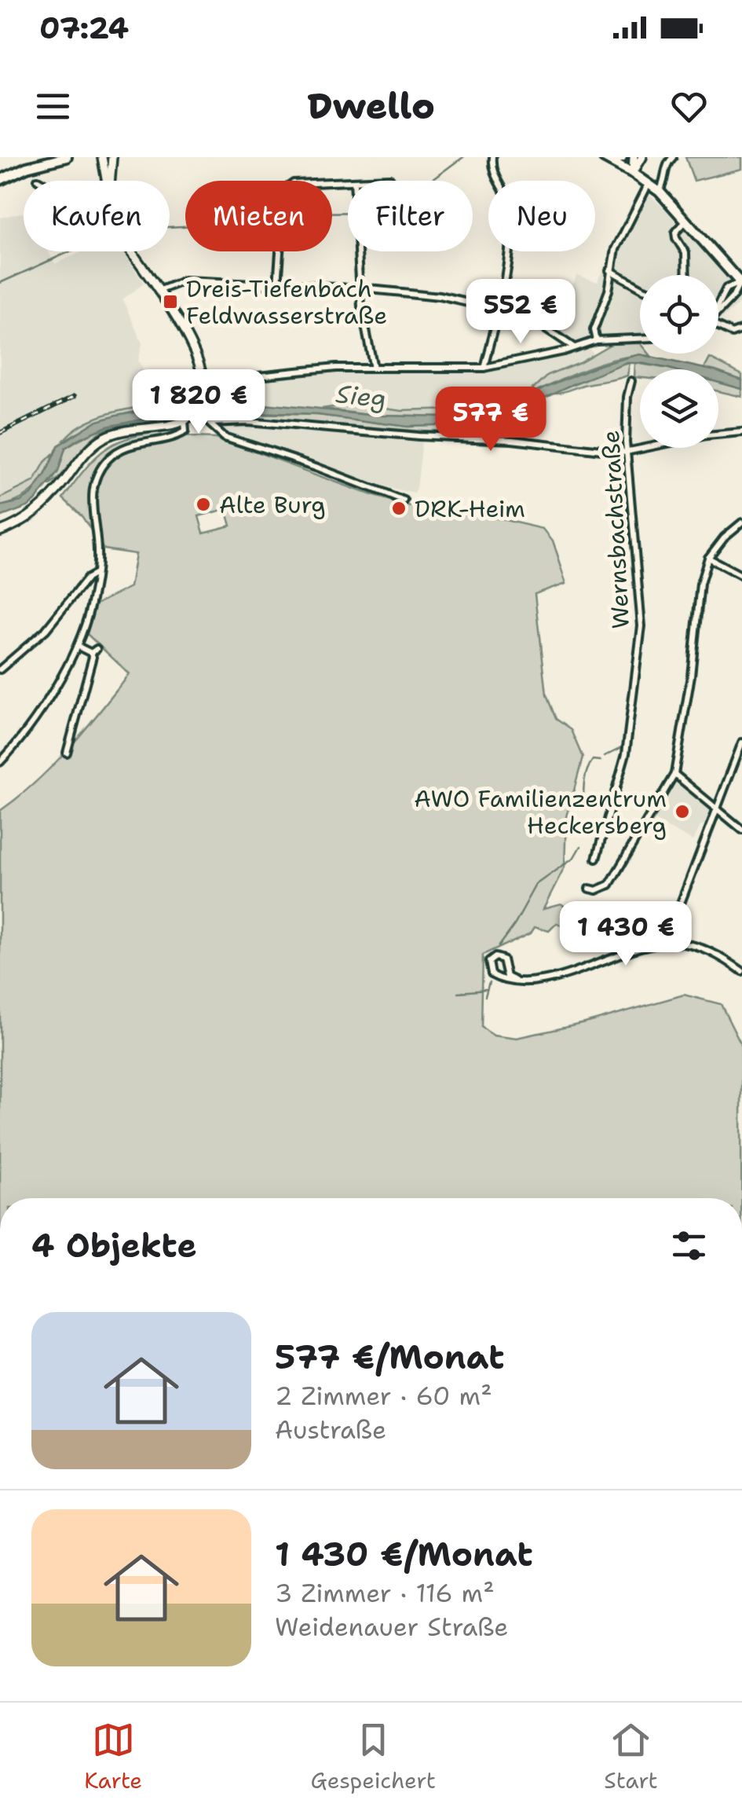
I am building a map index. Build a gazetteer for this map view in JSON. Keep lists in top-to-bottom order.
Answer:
{
  "streets": {
    "street": ["Wernsbachstraße"]
  },
  "water": ["Sieg"],
  "places": {
    "transit": ["Dreis-Tiefenbach Feldwasserstraße"],
    "other": ["Alte Burg", "DRK-Heim", "AWO Familienzentrum Heckersberg"]
  },
  "page": {
    "status": "07:24",
    "header": "Dwello",
    "chip": [
      "Kaufen",
      "Mieten",
      "Filter",
      "Neu"
    ],
    "price": [
      "552 €",
      "1 820 €",
      "577 €",
      "1 430 €"
    ],
    "heading": "4 Objekte",
    "list": [
      {
        "name": "577 €/Monat",
        "note": "2 Zimmer · 60 m² · Austraße"
      },
      {
        "name": "1 430 €/Monat",
        "note": "3 Zimmer · 116 m² · Weidenauer Straße"
      }
    ],
    "tabs": ["Karte", "Gespeichert", "Start"]
  }
}
